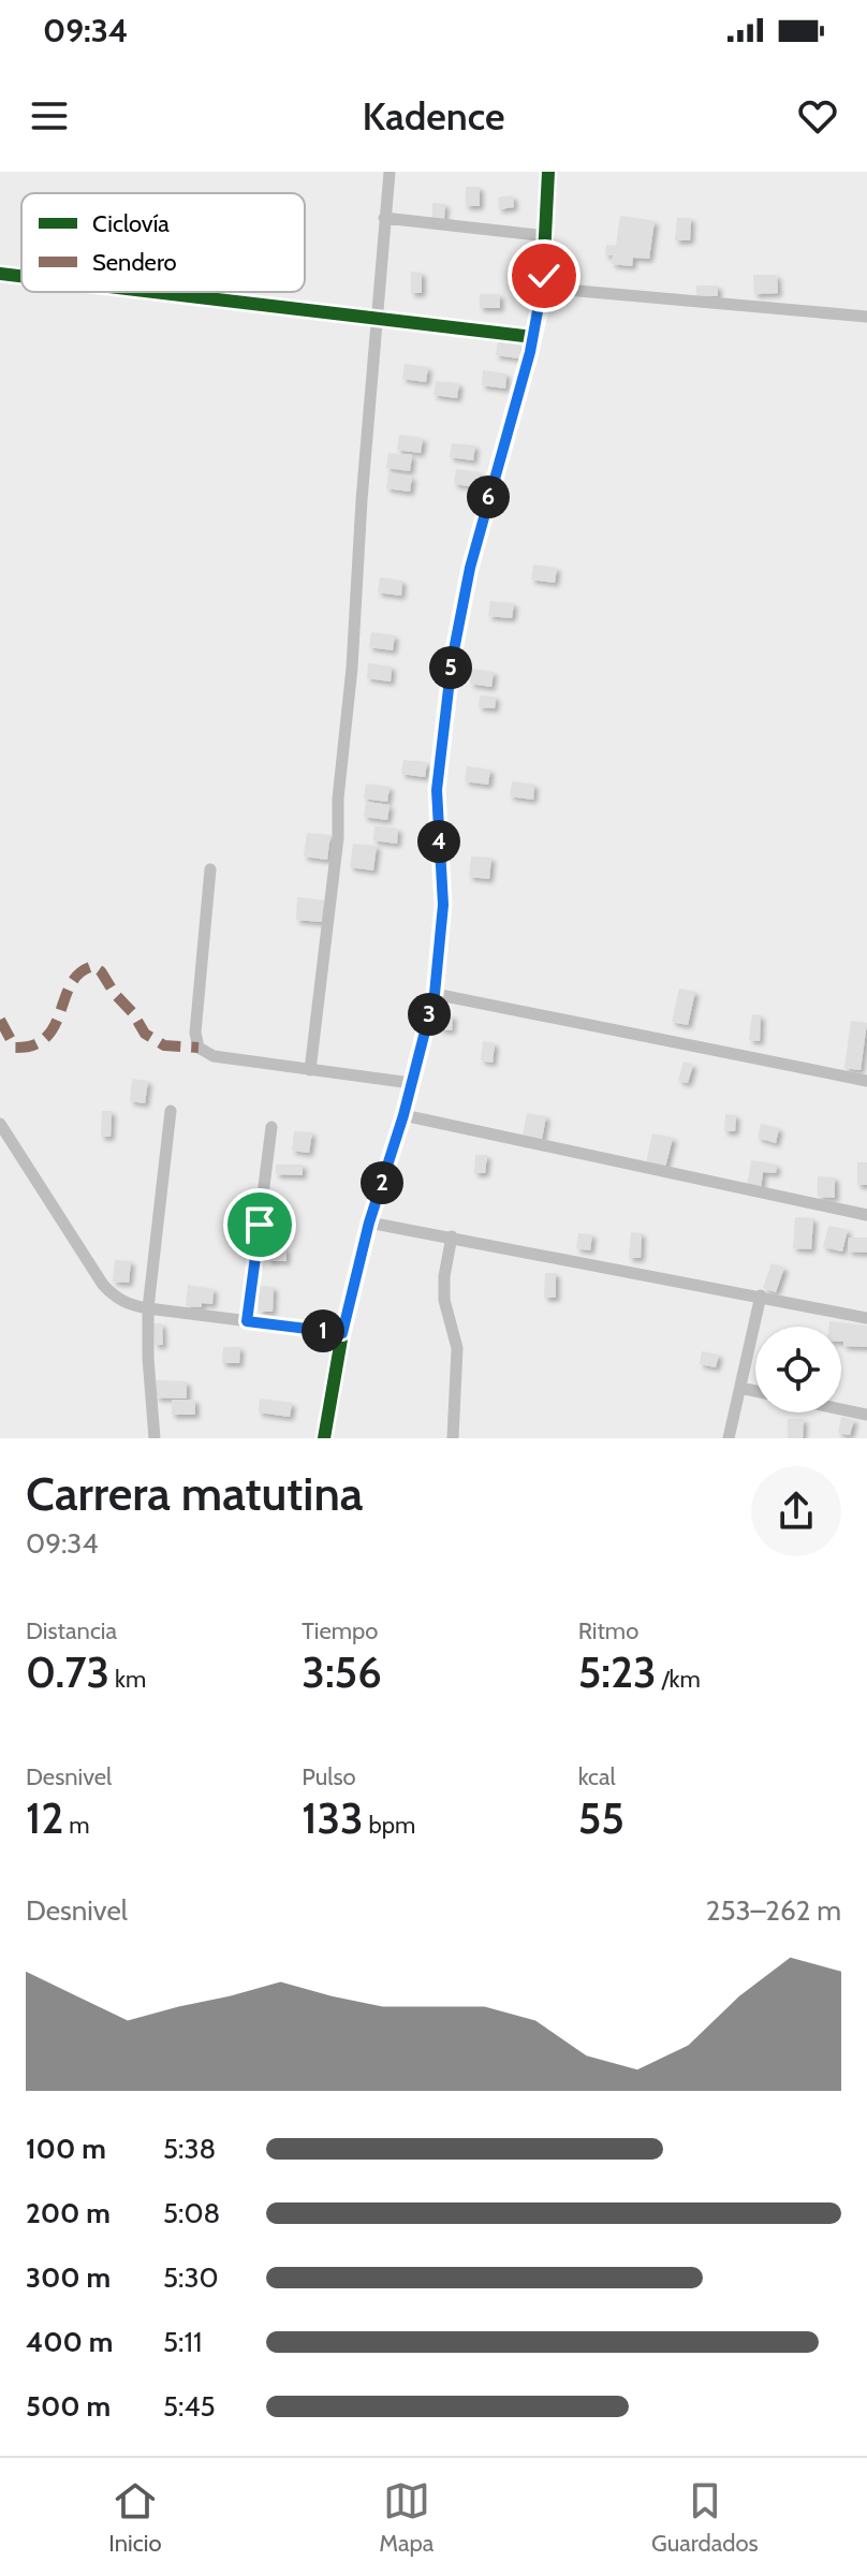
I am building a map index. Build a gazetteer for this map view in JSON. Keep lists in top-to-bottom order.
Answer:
{
  "legend": ["Ciclovía", "Sendero"],
  "page": {
    "status": "09:34",
    "header": "Kadence",
    "pins": [
      "6",
      "5",
      "4",
      "3",
      "2",
      "1"
    ],
    "heading": ["Carrera matutina", "09:34"],
    "stats": [
      ["Distancia", "0.73 km"],
      ["Tiempo", "3:56"],
      ["Ritmo", "5:23 /km"],
      ["Desnivel", "12 m"],
      ["Pulso", "133 bpm"],
      ["kcal", "55"]
    ],
    "chart": ["Desnivel", "253–262 m"],
    "list": [
      {
        "name": "100 m",
        "note": "5:38"
      },
      {
        "name": "200 m",
        "note": "5:08"
      },
      {
        "name": "300 m",
        "note": "5:30"
      },
      {
        "name": "400 m",
        "note": "5:11"
      },
      {
        "name": "500 m",
        "note": "5:45"
      }
    ],
    "tabs": ["Inicio", "Mapa", "Guardados"]
  }
}
